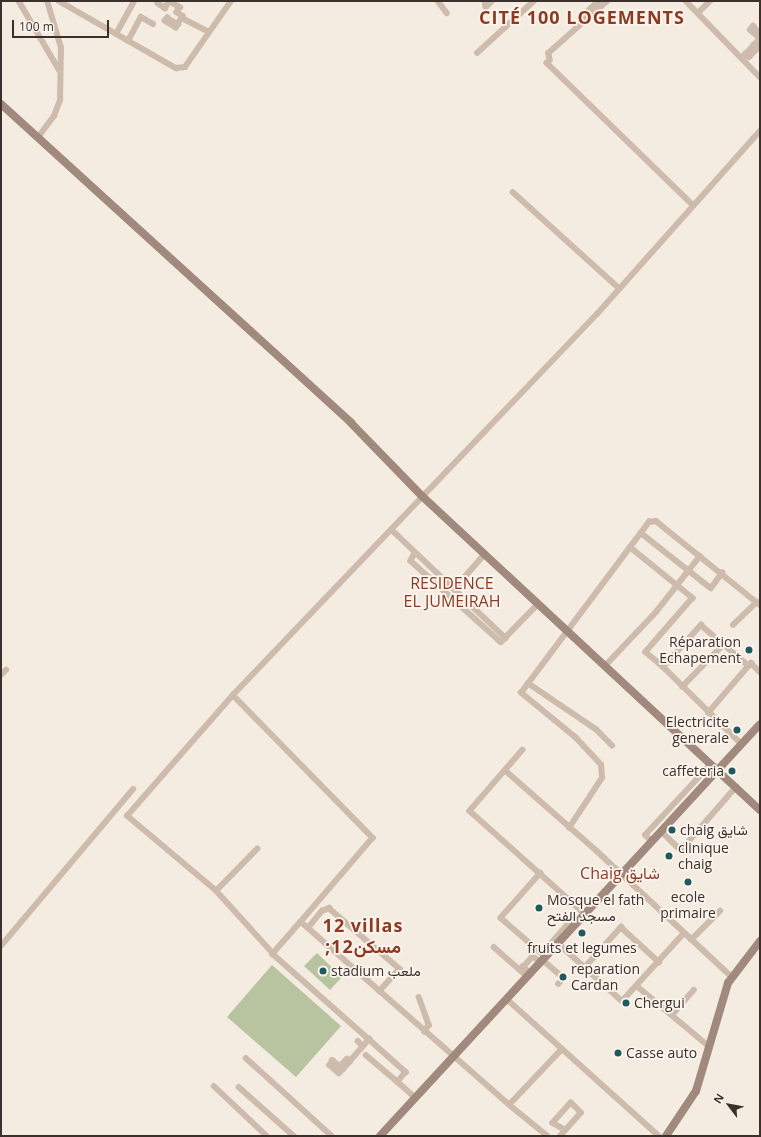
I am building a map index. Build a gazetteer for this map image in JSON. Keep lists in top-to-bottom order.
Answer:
{
  "districts": [
    "CITÉ 100 LOGEMENTS",
    "RESIDENCE EL JUMEIRAH",
    "Chaig شايق",
    "12 villas ;12مسكن"
  ],
  "places": [
    "Réparation Echapement",
    "Electricite generale",
    "caffeteria",
    "chaig شايق",
    "clinique chaig",
    "ecole primaire",
    "Mosque el fath مسجد الفتح",
    "fruits et legumes",
    "stadium ملعب",
    "reparation Cardan",
    "Chergui",
    "Casse auto"
  ],
  "scale_bar": "100 m",
  "north": "top left"
}
